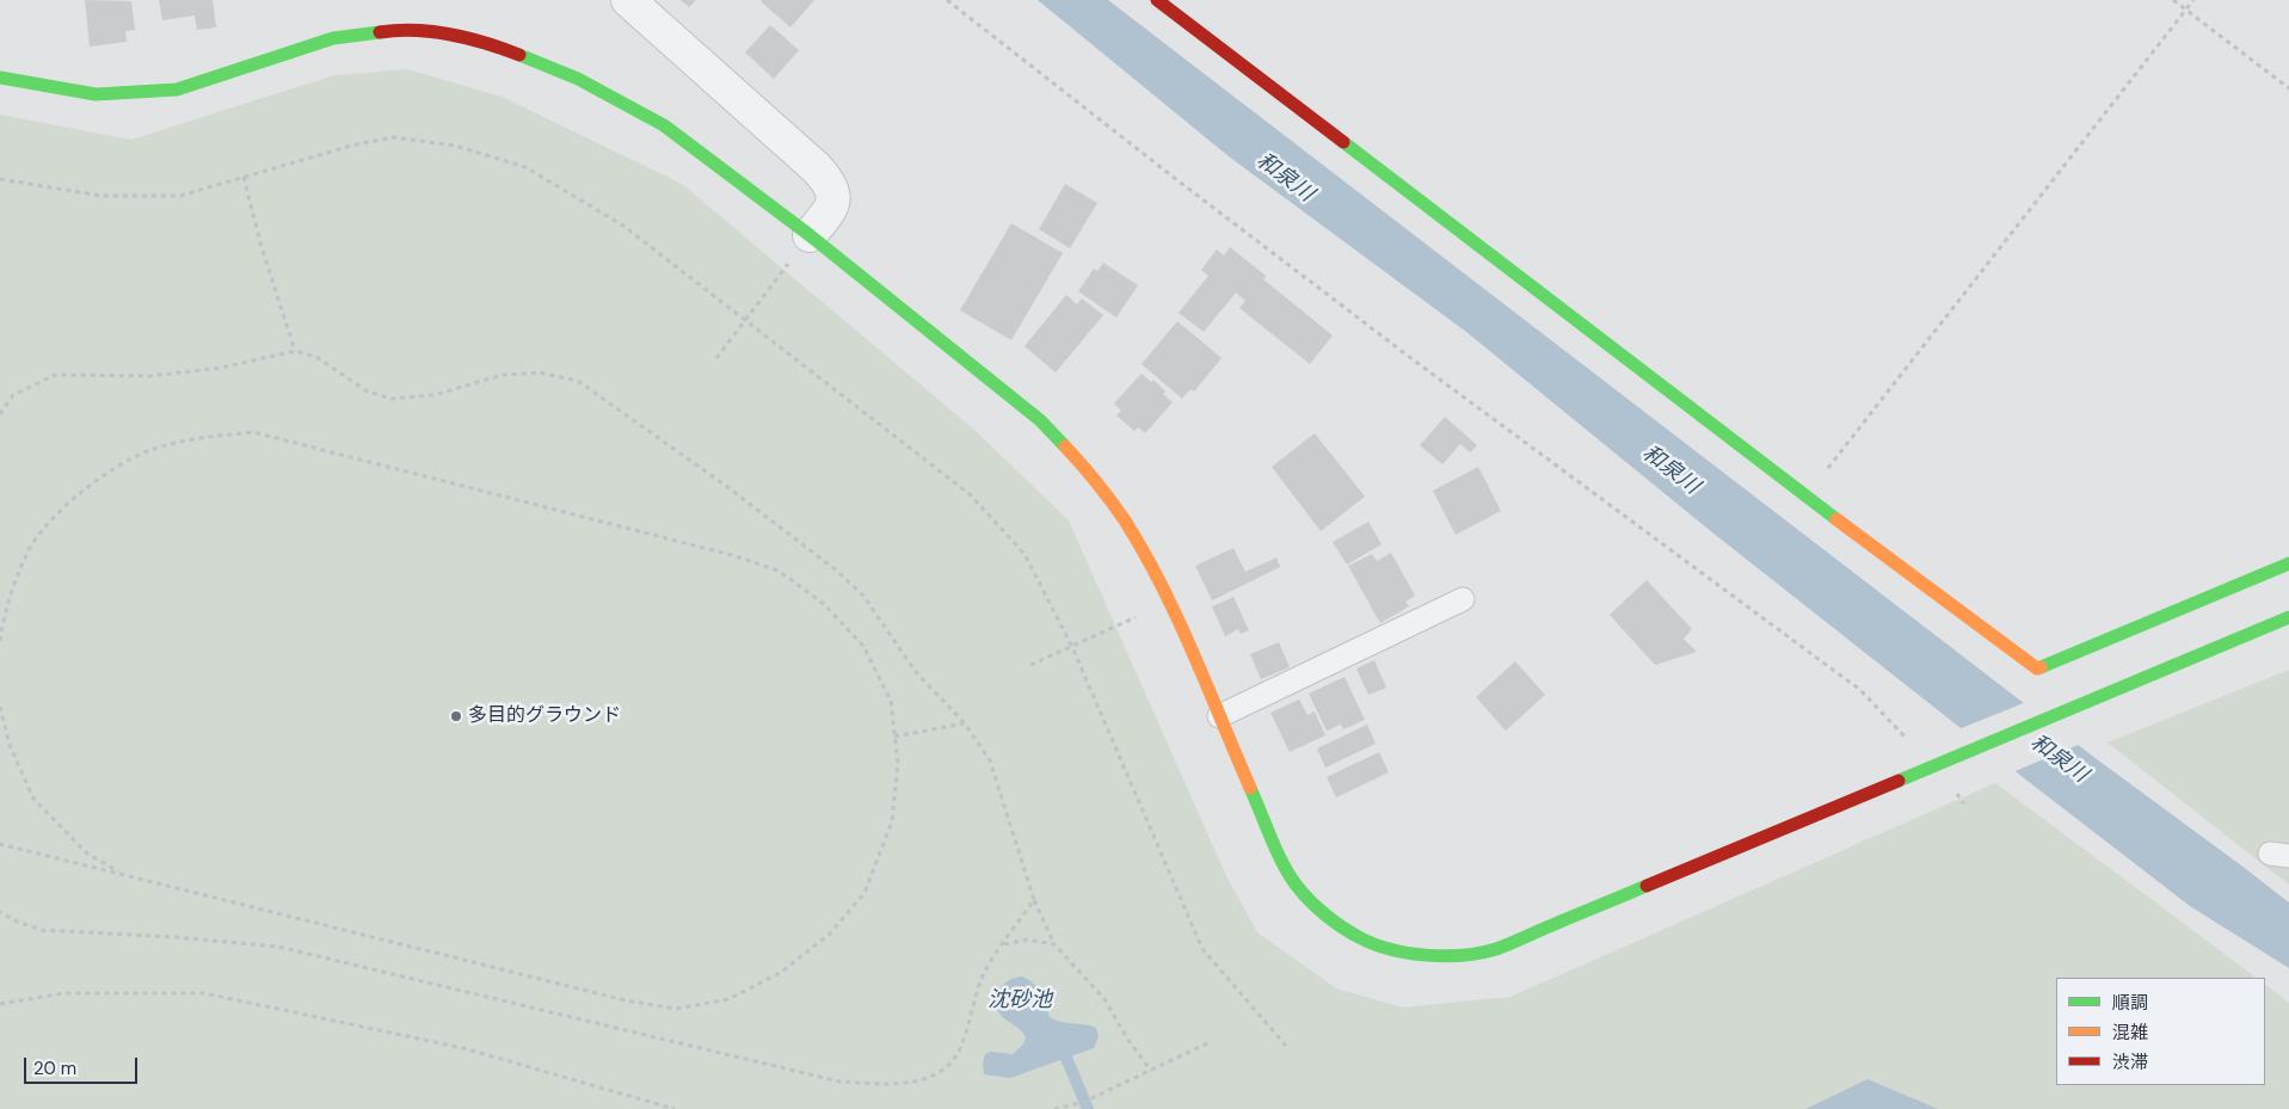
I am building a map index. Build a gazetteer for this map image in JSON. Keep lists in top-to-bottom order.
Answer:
{
  "water": ["和泉川", "沈砂池"],
  "places": ["多目的グラウンド"],
  "legend": ["順調", "混雑", "渋滞"],
  "scale_bar": "20 m"
}
